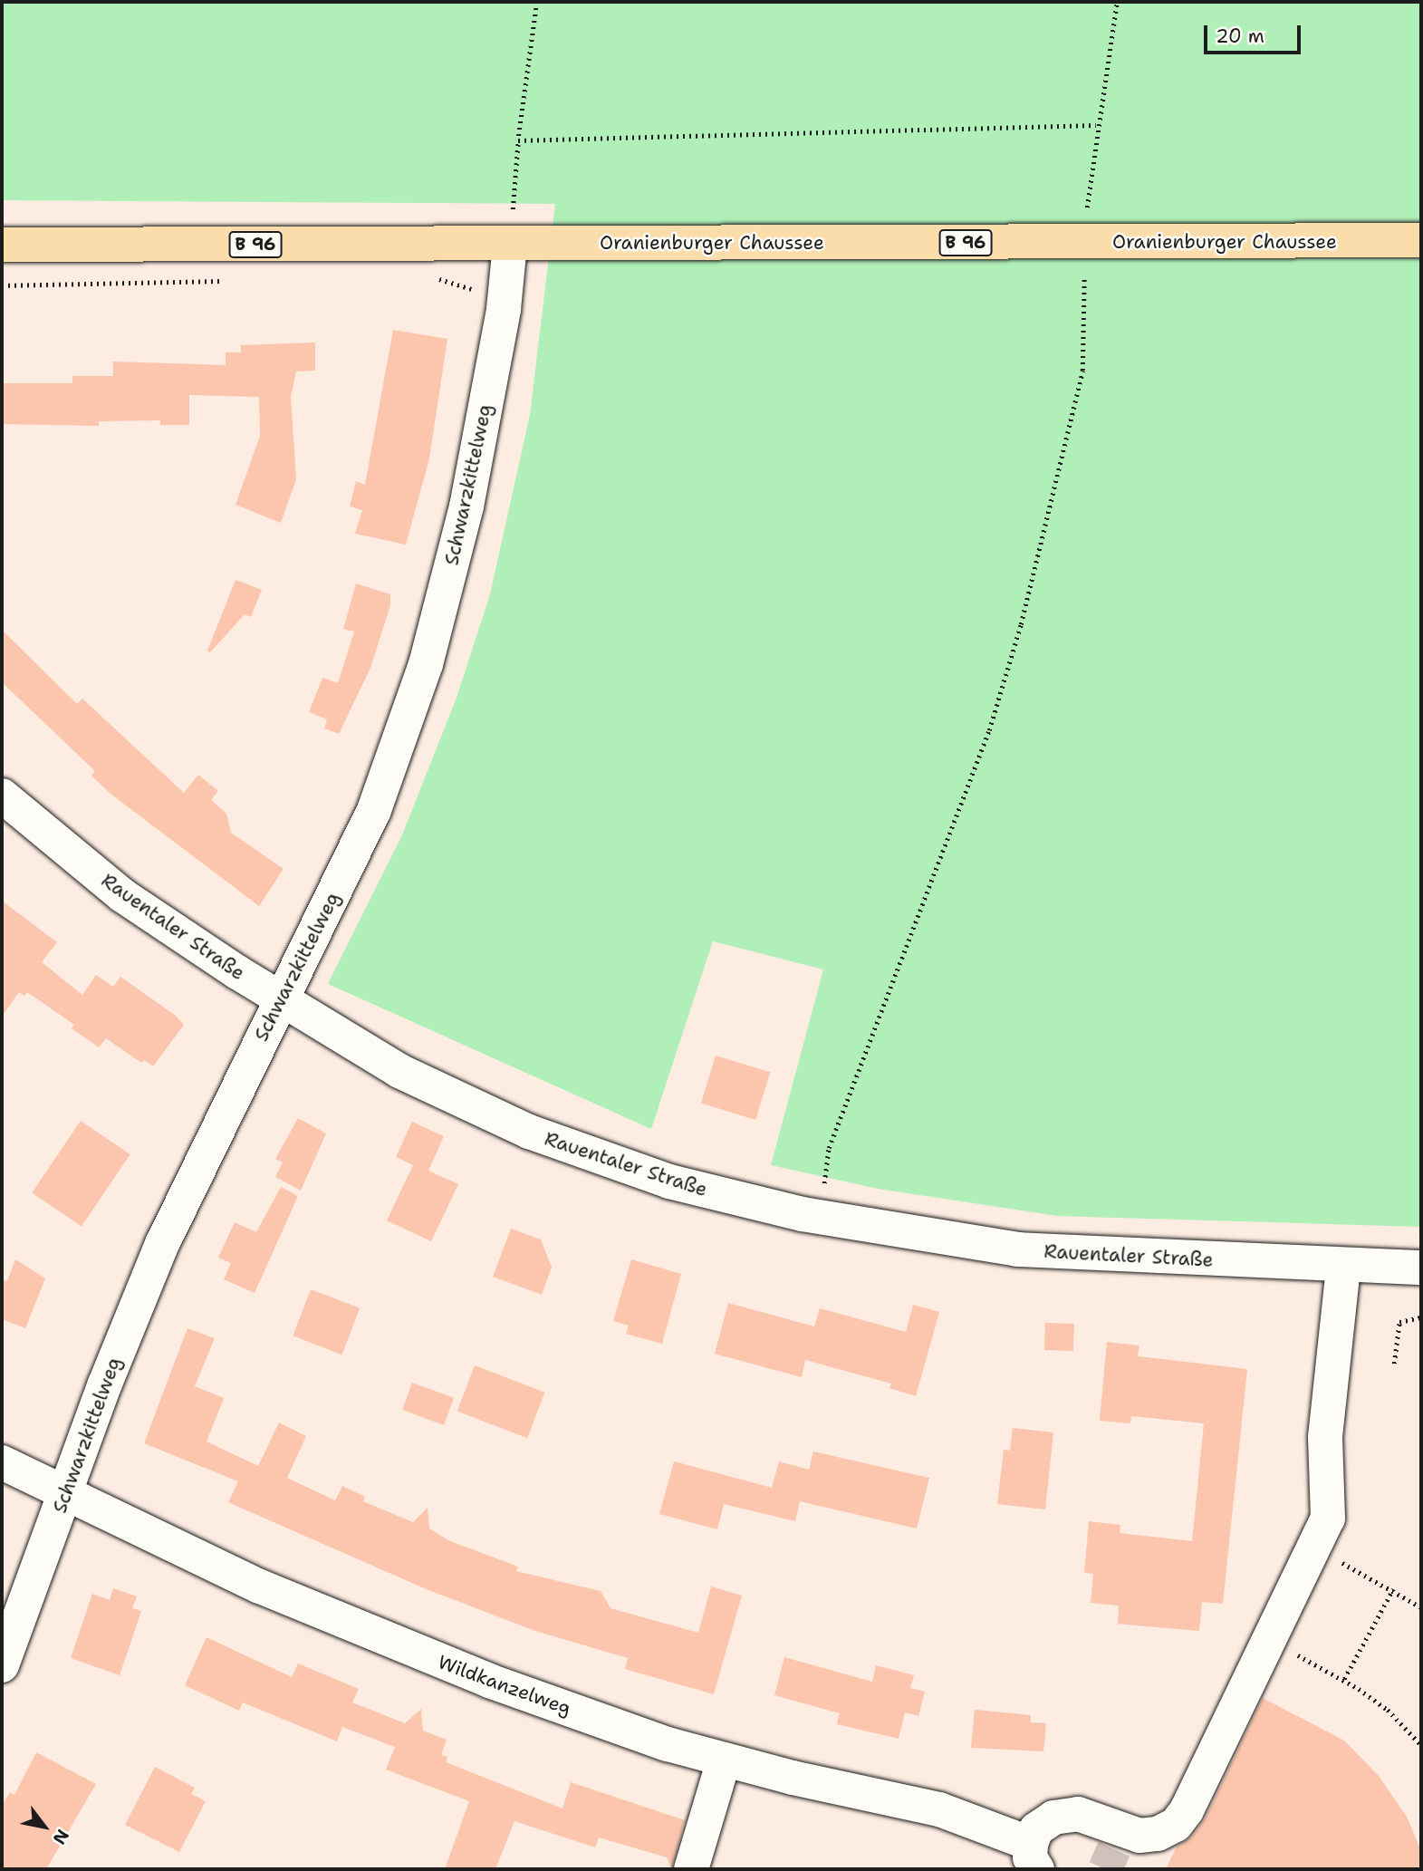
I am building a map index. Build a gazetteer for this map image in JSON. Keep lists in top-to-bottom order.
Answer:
{
  "streets": {
    "main road": ["Oranienburger Chaussee", "B 96"],
    "street": ["Schwarzkittelweg", "Rauentaler Straße", "Wildkanzelweg"]
  },
  "crossings": [
    ["Oranienburger Chaussee", "Schwarzkittelweg"],
    ["Schwarzkittelweg", "Rauentaler Straße"],
    ["Schwarzkittelweg", "Wildkanzelweg"]
  ],
  "scale_bar": "20 m",
  "north": "bottom right"
}
